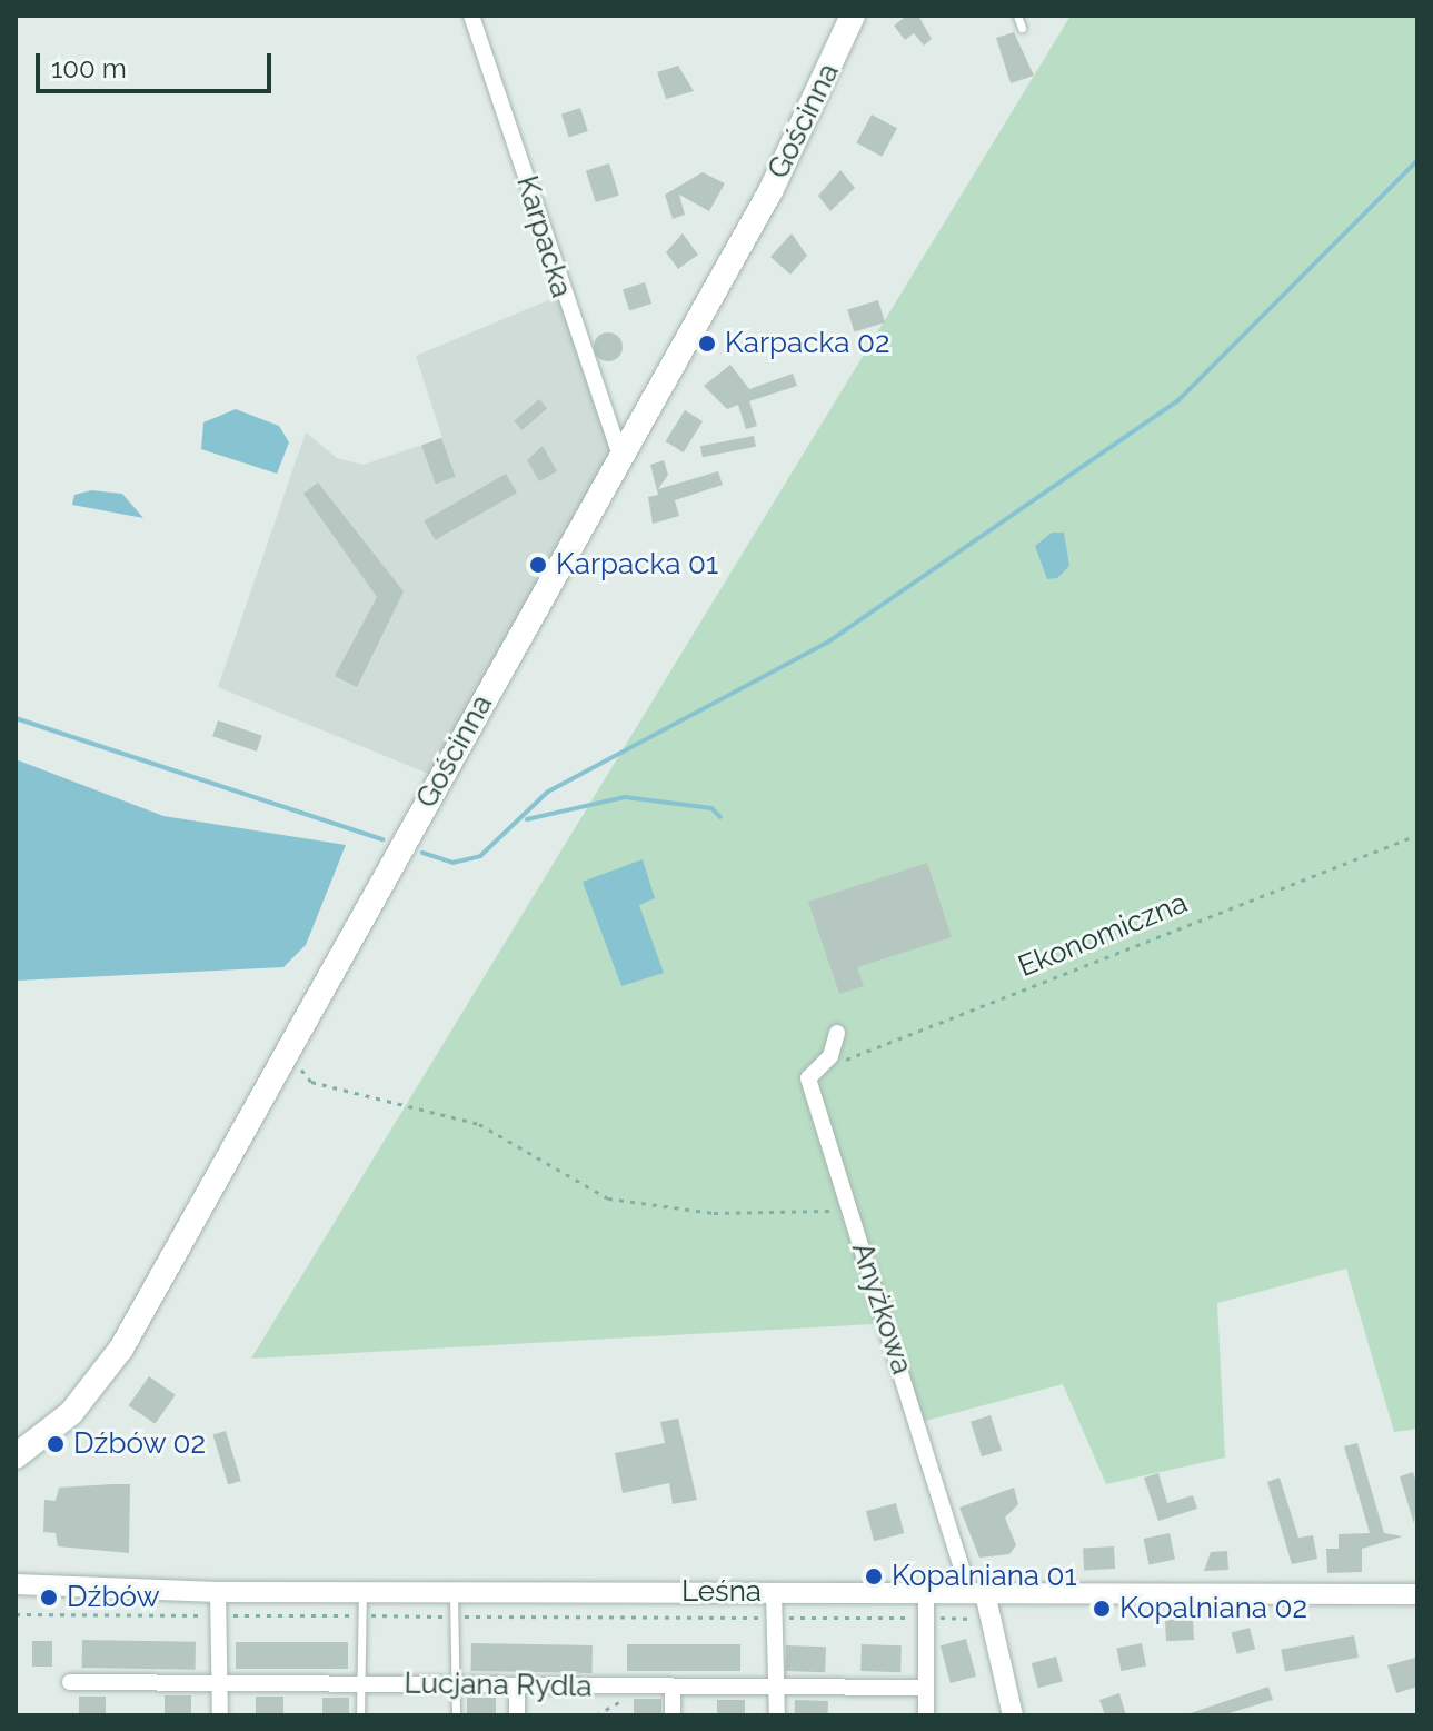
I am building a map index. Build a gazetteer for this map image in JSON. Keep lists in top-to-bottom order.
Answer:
{
  "streets": {
    "main road": ["Gościnna"],
    "street": [
      "Karpacka",
      "Anyżkowa",
      "Leśna",
      "Lucjana Rydla"
    ],
    "path": ["Ekonomiczna"]
  },
  "crossings": [
    ["Gościnna", "Karpacka"],
    ["Anyżkowa", "Leśna"]
  ],
  "places": [
    "Karpacka 02",
    "Karpacka 01",
    "Dźbów 02",
    "Kopalniana 01",
    "Dźbów",
    "Kopalniana 02"
  ],
  "scale_bar": "100 m"
}
